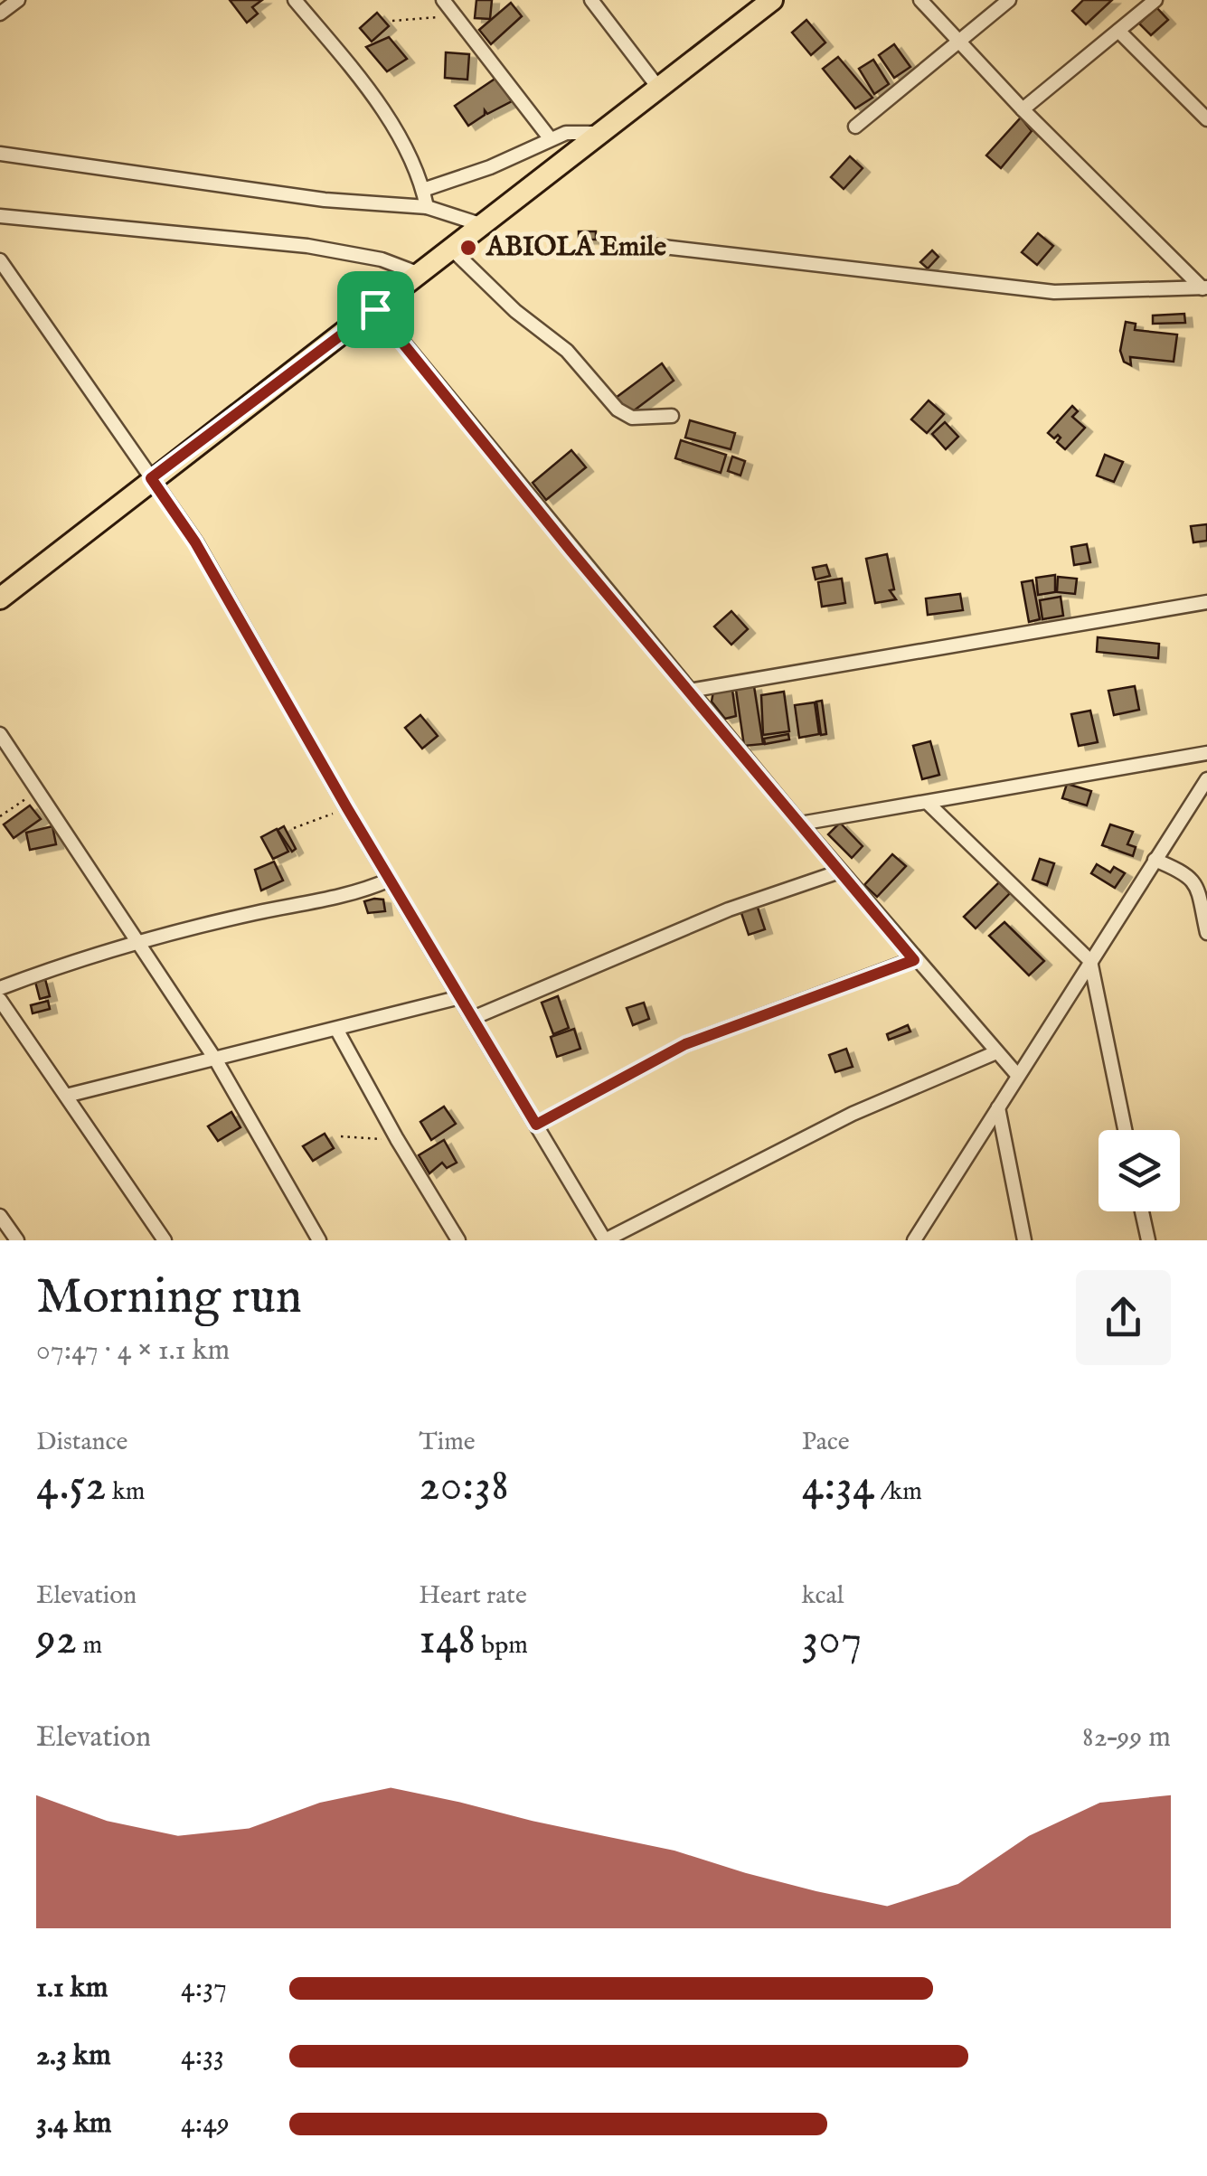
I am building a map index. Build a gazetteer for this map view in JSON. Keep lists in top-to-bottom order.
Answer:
{
  "places": ["ABIOLA Emile"],
  "page": {
    "heading": ["Morning run", "07:47 · 4 × 1.1 km"],
    "stats": [
      ["Distance", "4.52 km"],
      ["Time", "20:38"],
      ["Pace", "4:34 /km"],
      ["Elevation", "92 m"],
      ["Heart rate", "148 bpm"],
      ["kcal", "307"]
    ],
    "chart": ["Elevation", "82–99 m"],
    "list": [
      {
        "name": "1.1 km",
        "note": "4:37"
      },
      {
        "name": "2.3 km",
        "note": "4:33"
      },
      {
        "name": "3.4 km",
        "note": "4:49"
      }
    ]
  }
}
